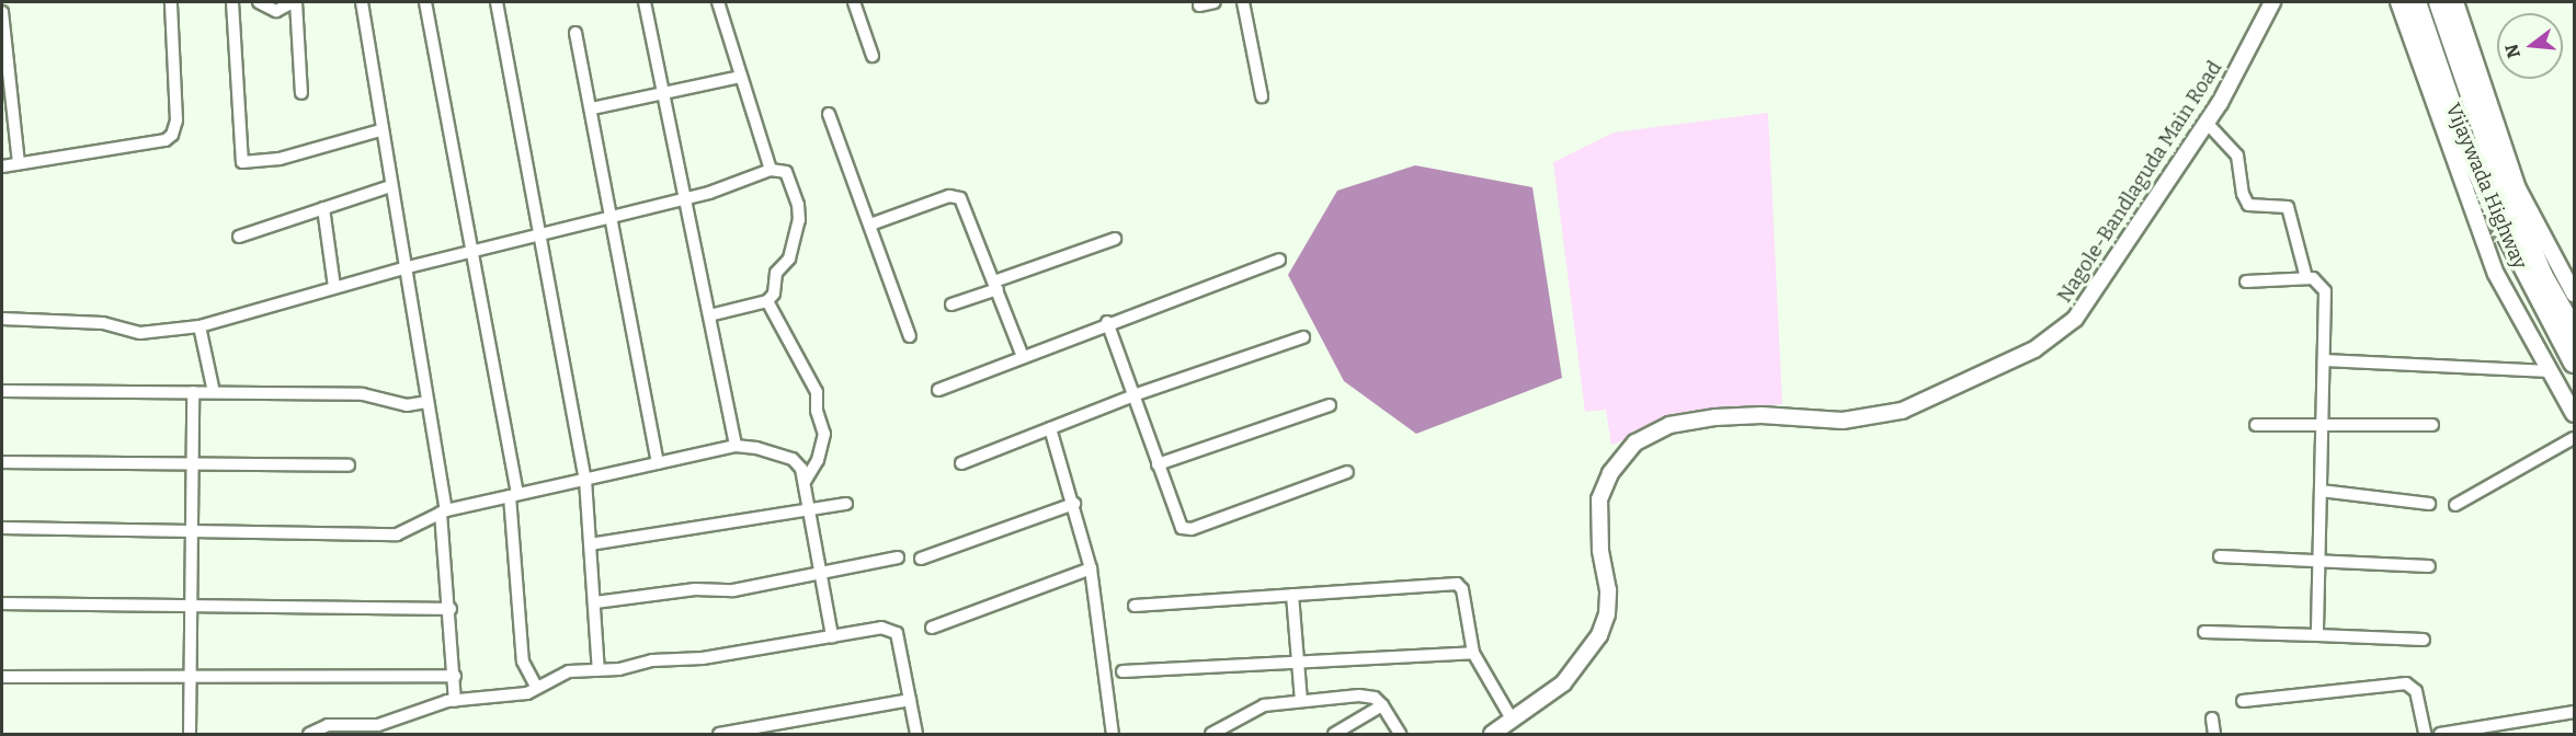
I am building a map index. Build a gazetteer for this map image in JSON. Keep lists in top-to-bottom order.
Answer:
{
  "streets": {
    "highway": ["Vijaywada Highway"],
    "street": ["Nagole-Bandlaguda Main Road"]
  },
  "north": "left"
}
